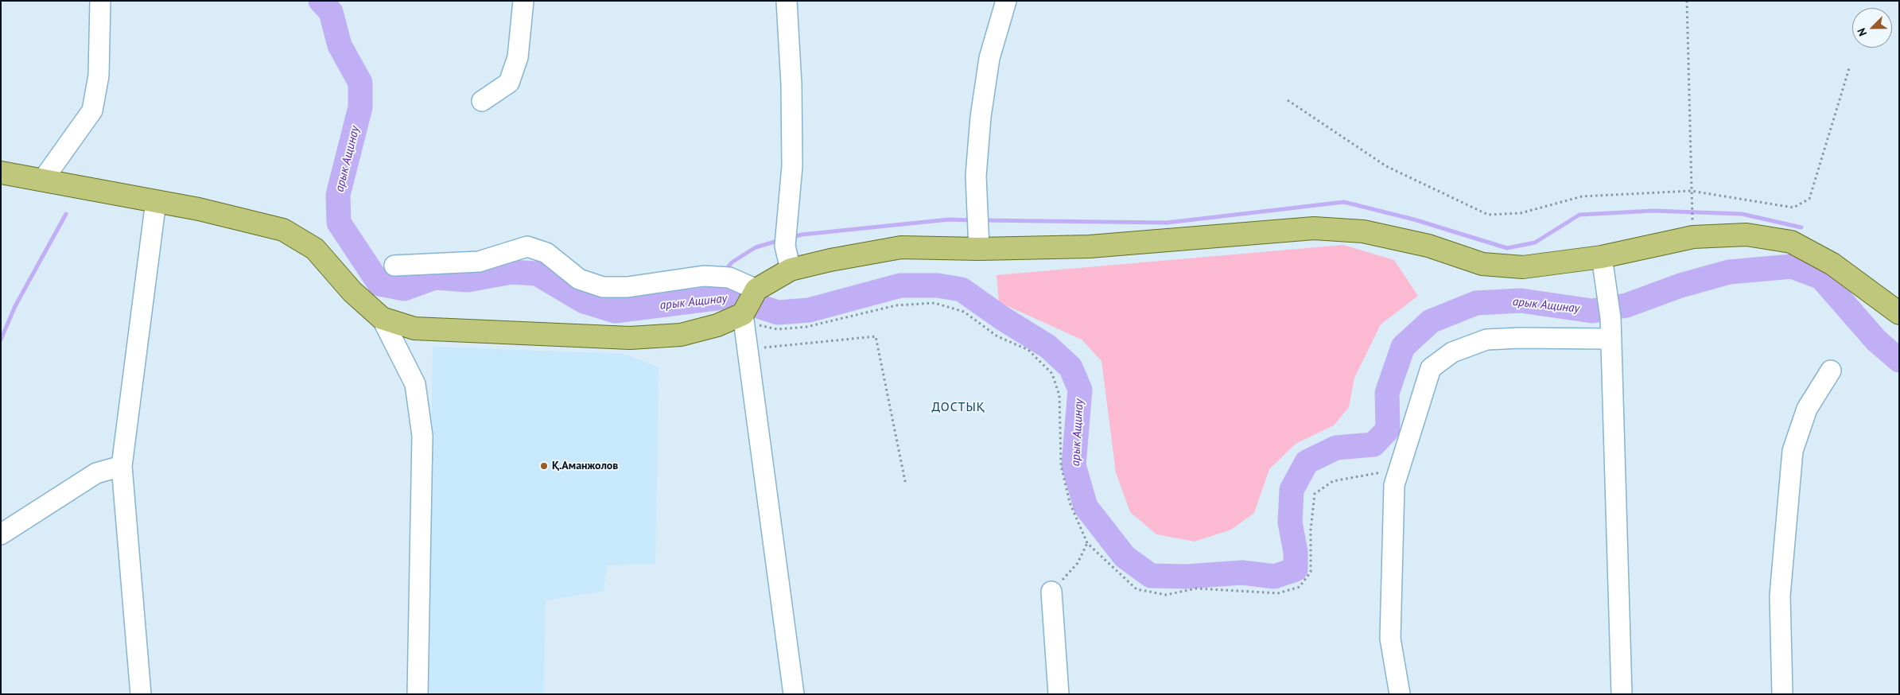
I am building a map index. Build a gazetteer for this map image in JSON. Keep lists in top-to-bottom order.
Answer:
{
  "districts": ["ДОСТЫҚ"],
  "water": ["арык Ащинау"],
  "places": ["Қ.Аманжолов"],
  "north": "bottom left"
}
